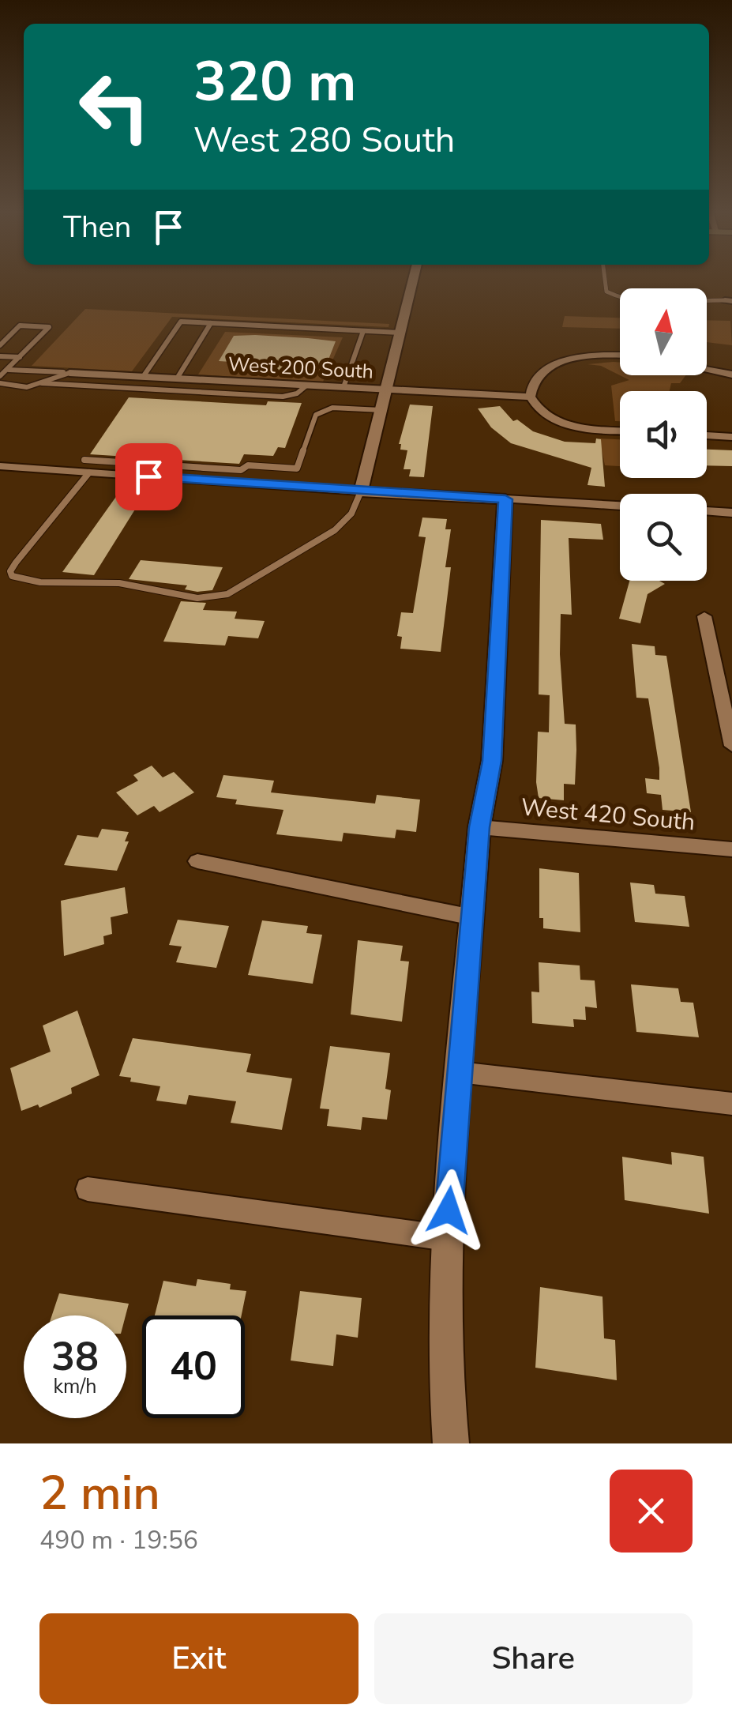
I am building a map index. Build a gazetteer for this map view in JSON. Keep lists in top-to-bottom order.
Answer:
{
  "streets": {
    "street": ["West 200 South", "West 420 South"]
  },
  "north": "top",
  "page": {
    "turn": ["320 m", "West 280 South"],
    "then": "Then",
    "speed": "38 km/h",
    "limit": "40",
    "heading": ["2 min", "490 m · 19:56"],
    "buttons": ["Exit", "Share"]
  }
}
